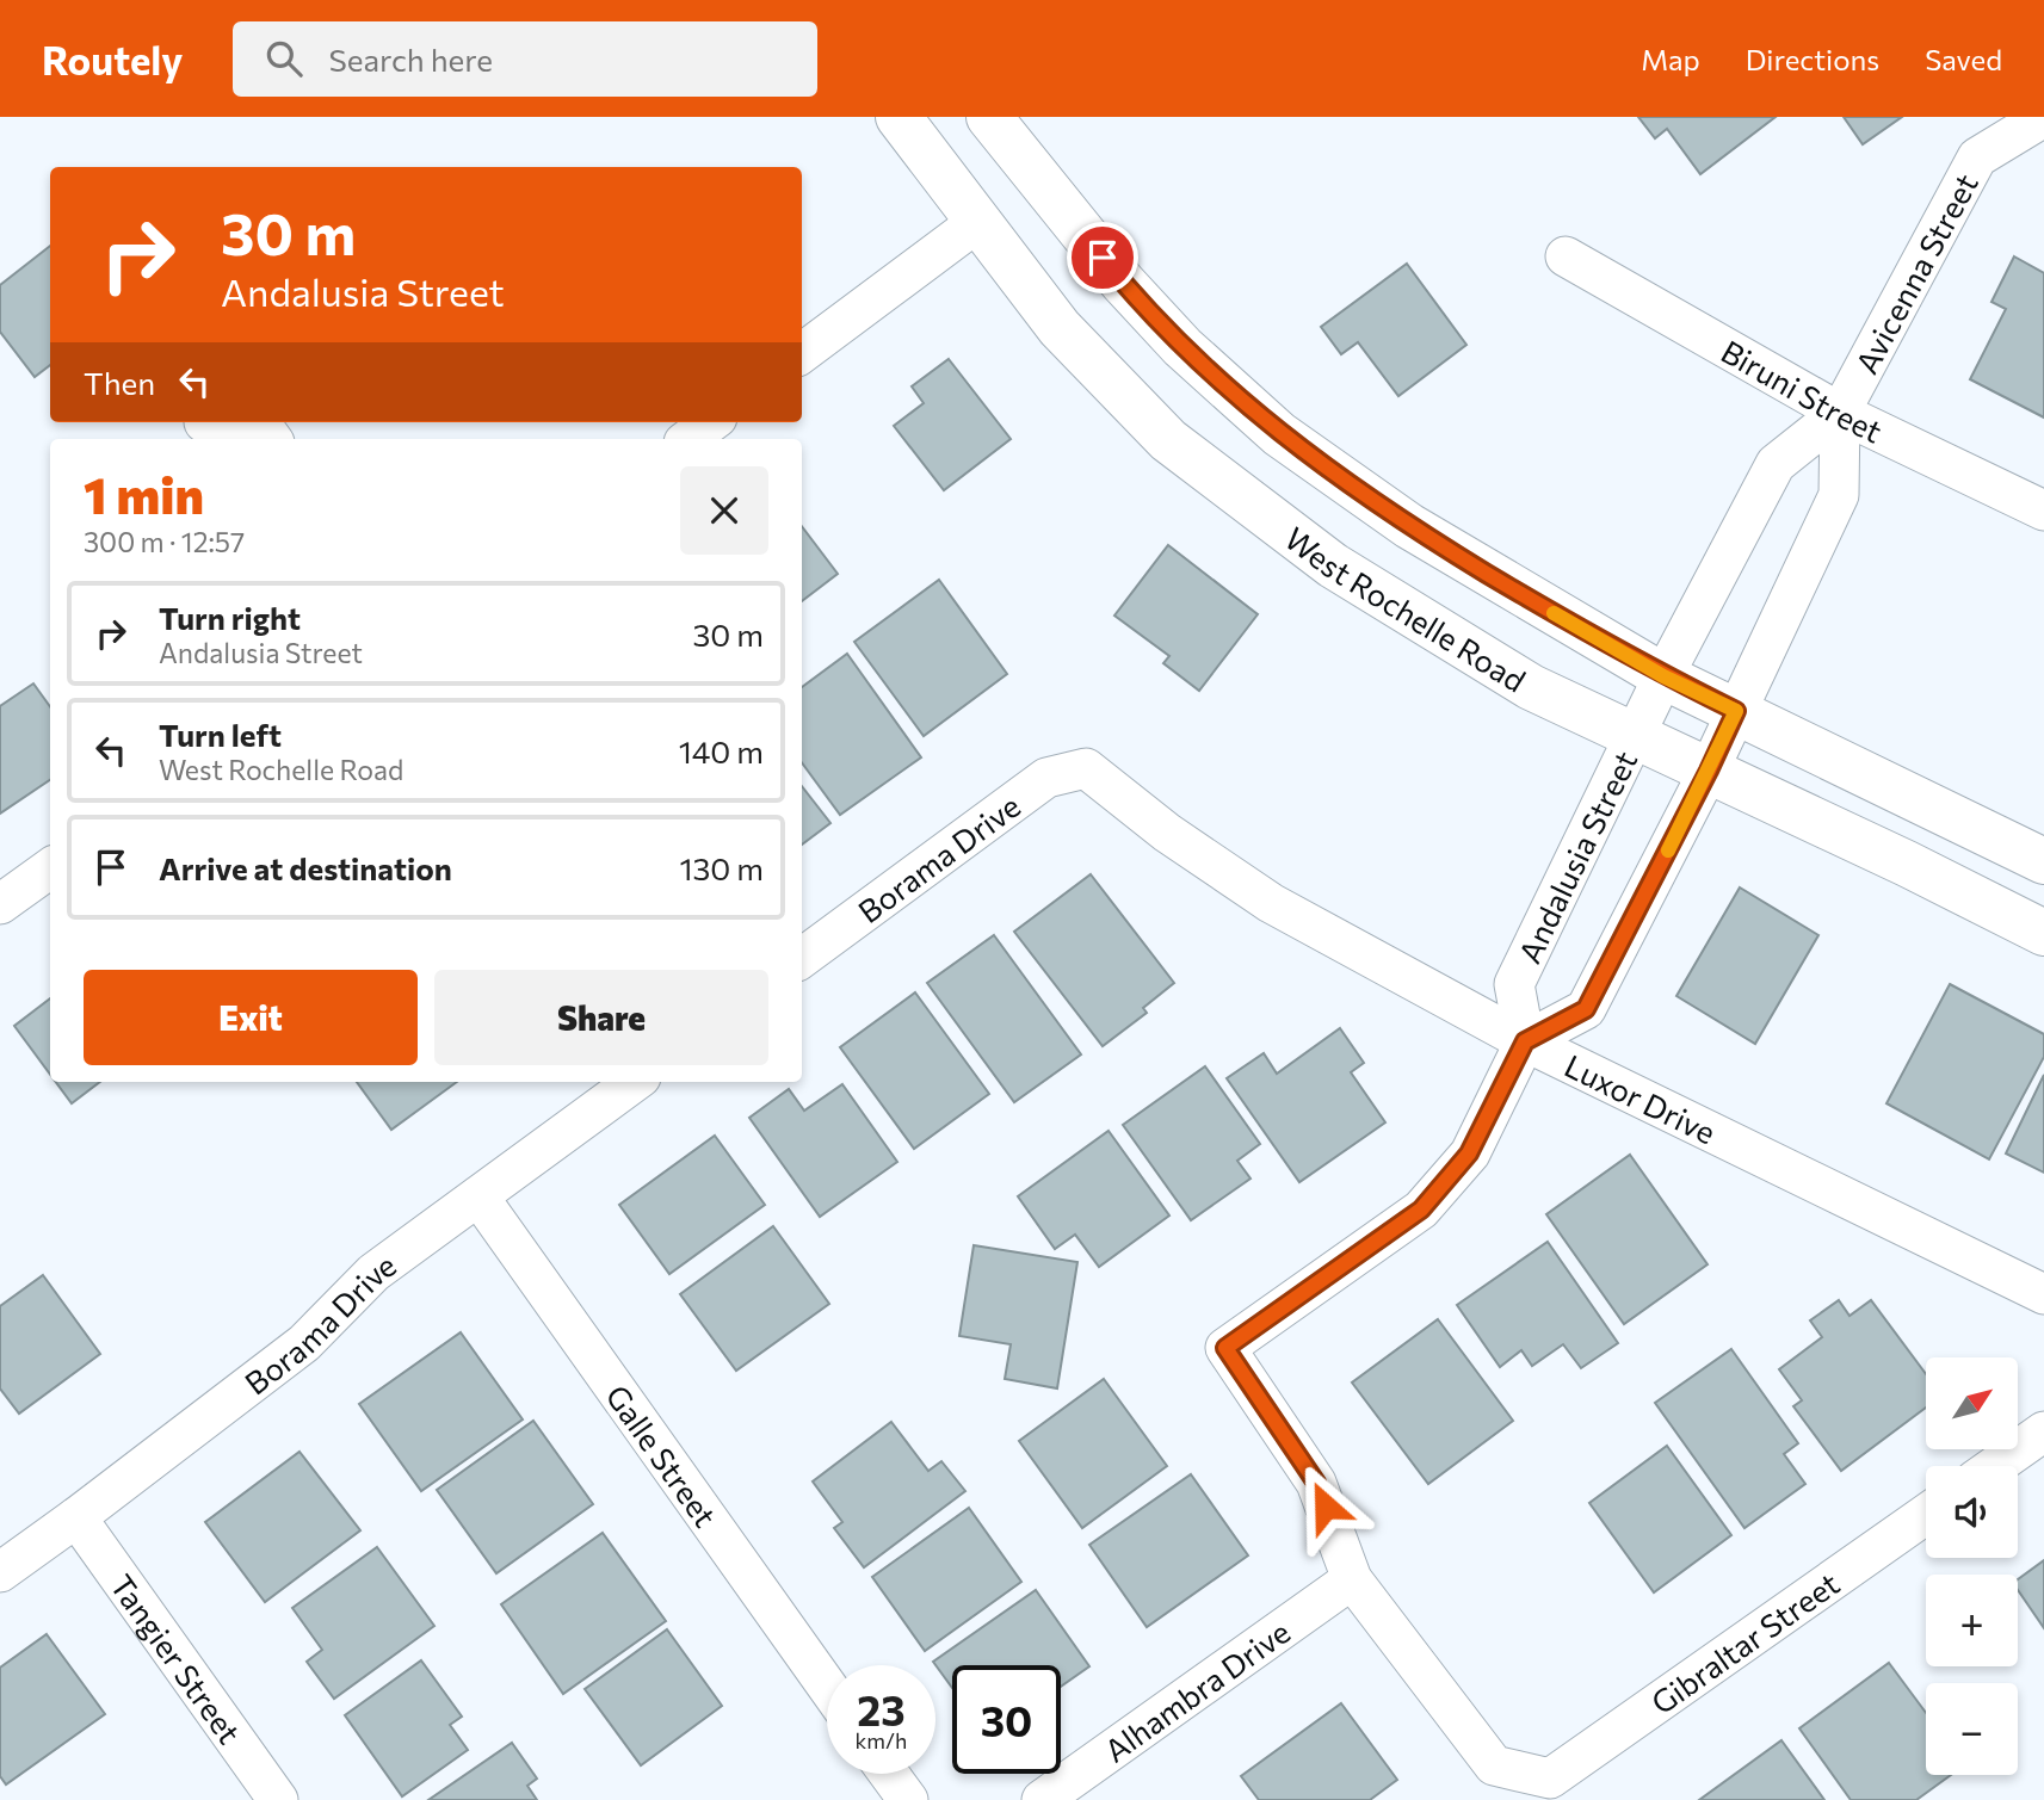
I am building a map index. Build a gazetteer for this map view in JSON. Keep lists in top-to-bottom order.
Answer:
{
  "streets": {
    "street": [
      "Avicenna Street",
      "Biruni Street",
      "West Rochelle Road",
      "Andalusia Street",
      "Borama Drive",
      "Luxor Drive",
      "Galle Street",
      "Gibraltar Street",
      "Tangier Street",
      "Alhambra Drive"
    ]
  },
  "crossings": [
    ["Avicenna Street", "Biruni Street"],
    ["Avicenna Street", "Andalusia Street"],
    ["West Rochelle Road", "Andalusia Street"],
    ["Andalusia Street", "Luxor Drive"],
    ["Borama Drive", "Luxor Drive"],
    ["Borama Drive", "Galle Street"],
    ["Borama Drive", "Tangier Street"],
    ["Gibraltar Street", "Alhambra Drive"]
  ],
  "north": "top right",
  "page": {
    "header": "Routely",
    "search": "Search here",
    "nav": ["Map", "Directions", "Saved"],
    "turn": ["30 m", "Andalusia Street"],
    "then": "Then",
    "heading": ["1 min", "300 m · 12:57"],
    "list": [
      {
        "name": "Turn right",
        "note": "Andalusia Street",
        "value": "30 m"
      },
      {
        "name": "Turn left",
        "note": "West Rochelle Road",
        "value": "140 m"
      },
      {
        "name": "Arrive at destination",
        "value": "130 m"
      }
    ],
    "buttons": ["Exit", "Share"],
    "map_buttons": ["+", "−"],
    "speed": "23 km/h",
    "limit": "30"
  }
}
